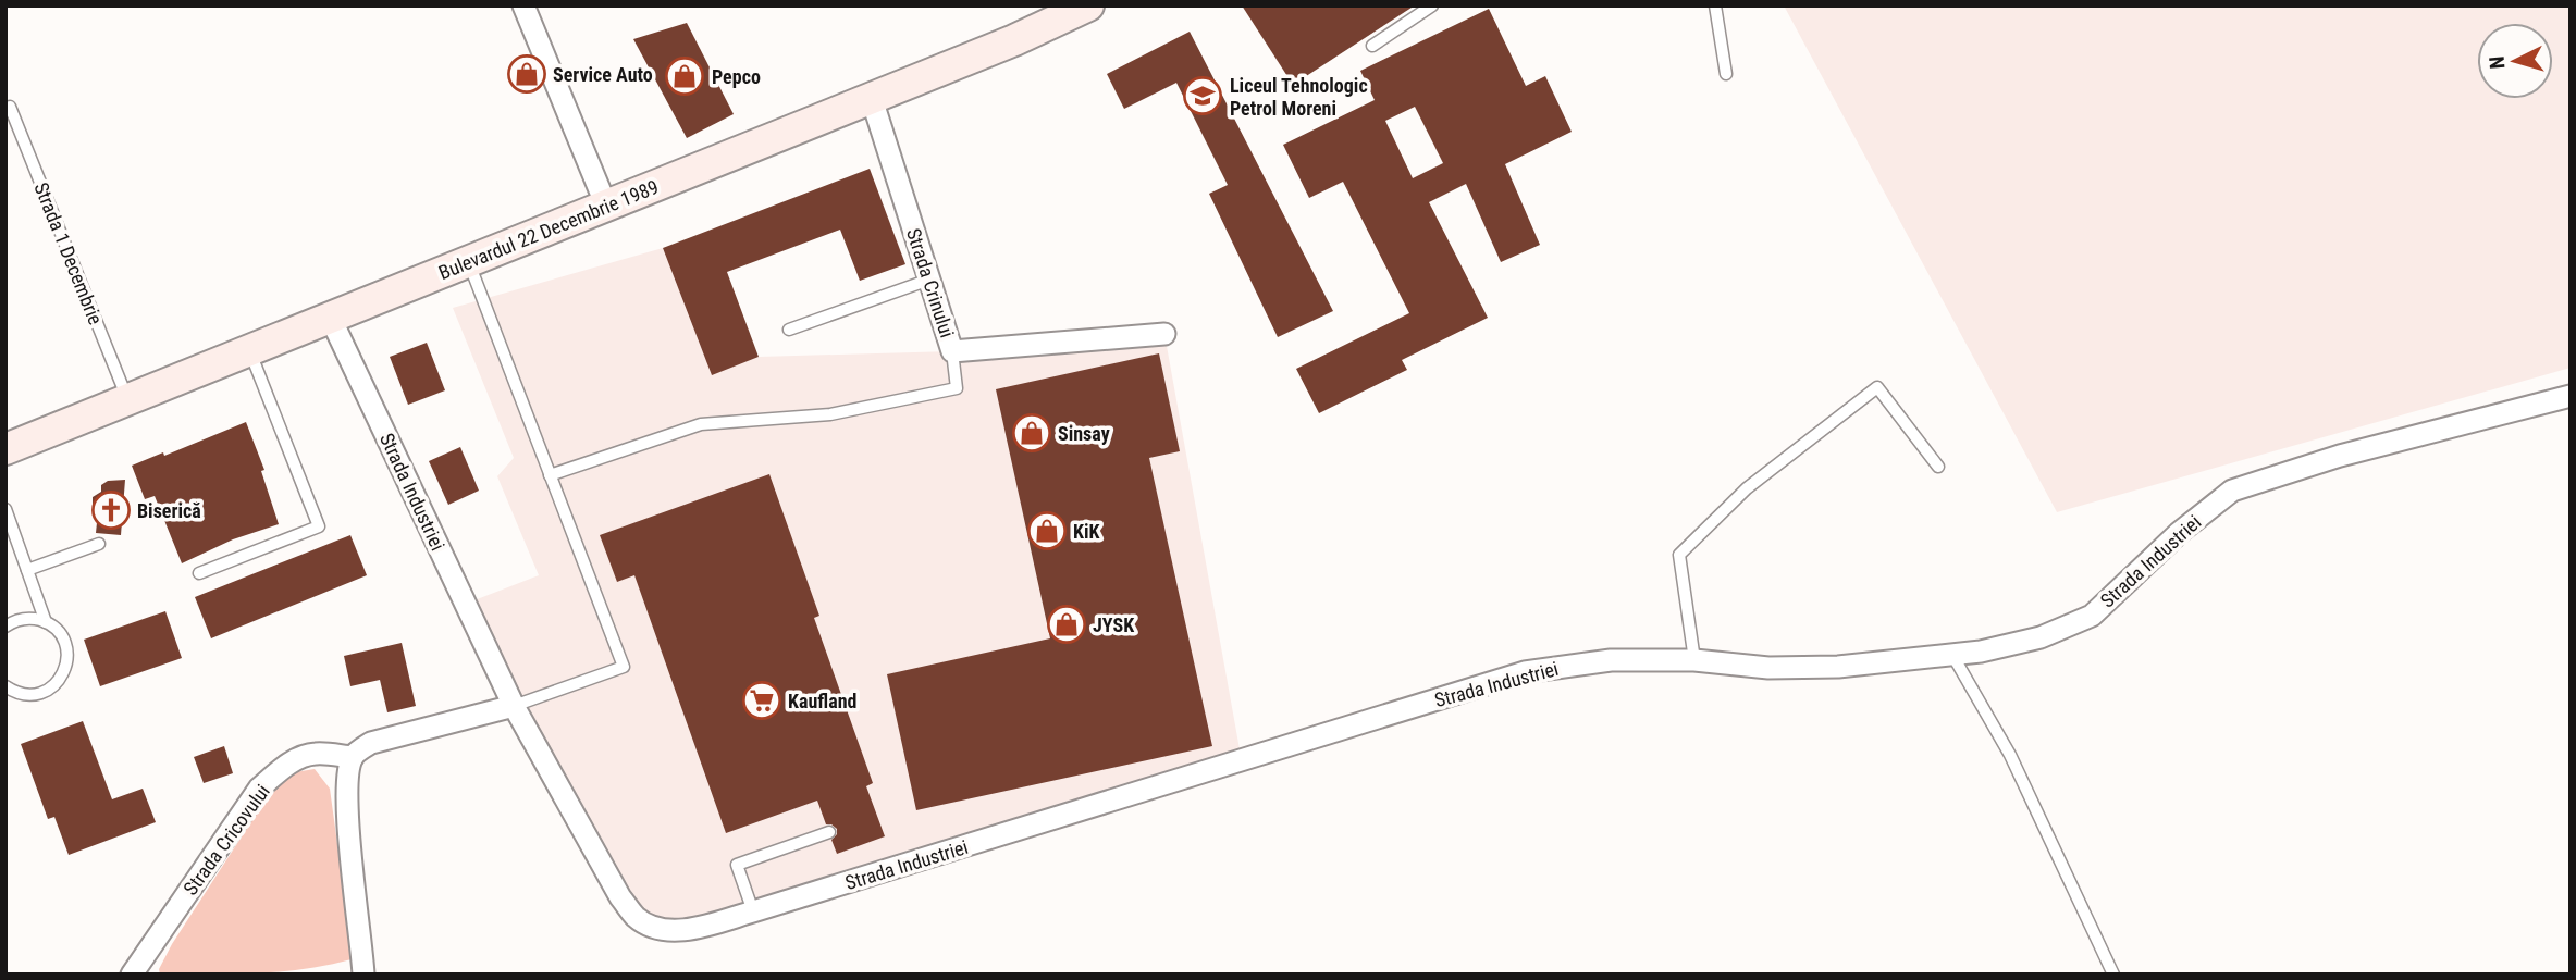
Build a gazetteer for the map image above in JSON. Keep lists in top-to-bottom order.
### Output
{
  "streets": {
    "main road": ["Bulevardul 22 Decembrie 1989"],
    "street": ["Strada Crinului", "Strada Industriei", "Strada Cricovului"],
    "lane": ["Strada 1 Decembrie"]
  },
  "crossings": [
    ["Bulevardul 22 Decembrie 1989", "Strada 1 Decembrie"],
    ["Bulevardul 22 Decembrie 1989", "Strada Crinului"],
    ["Bulevardul 22 Decembrie 1989", "Strada Industriei"]
  ],
  "places": {
    "shop": [
      "Service Auto",
      "Pepco",
      "Sinsay",
      "KiK",
      "JYSK"
    ],
    "school or university": ["Liceul Tehnologic Petrol Moreni"],
    "church": ["Biserică"],
    "supermarket": ["Kaufland"]
  },
  "north": "left"
}
